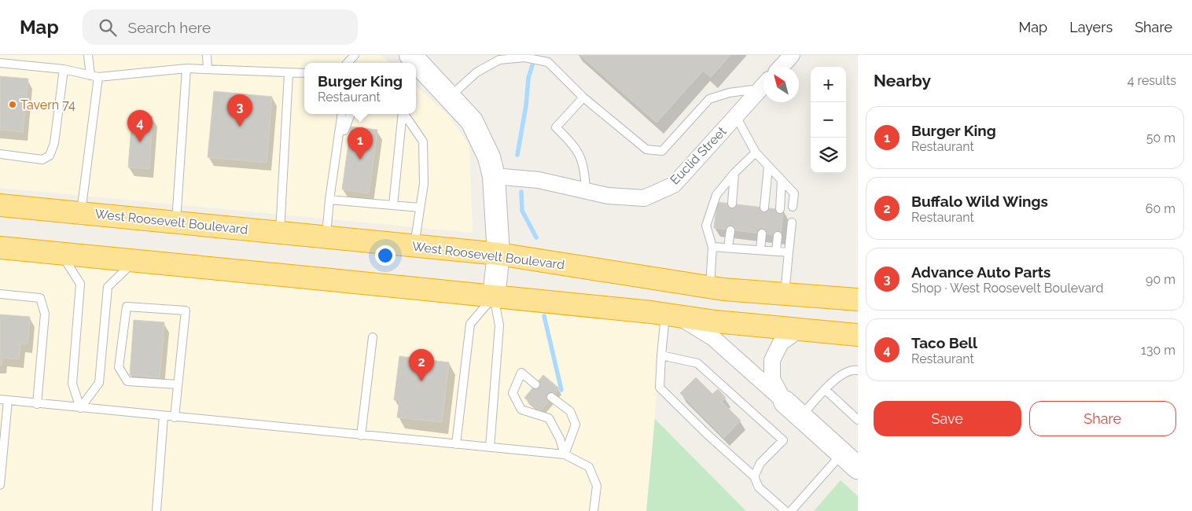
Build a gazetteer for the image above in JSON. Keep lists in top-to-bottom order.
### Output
{
  "streets": {
    "highway": ["West Roosevelt Boulevard"],
    "street": ["Euclid Street"]
  },
  "places": ["Tavern 74"],
  "north": "top left",
  "page": {
    "header": "Map",
    "search": "Search here",
    "nav": ["Map", "Layers", "Share"],
    "heading": ["Nearby", "4 results"],
    "popup": ["Burger King", "Restaurant"],
    "map_buttons": ["+", "−"],
    "pins": [
      "3",
      "4",
      "1",
      "2"
    ],
    "list": [
      {
        "mark": "1",
        "name": "Burger King",
        "note": "Restaurant",
        "value": "50 m"
      },
      {
        "mark": "2",
        "name": "Buffalo Wild Wings",
        "note": "Restaurant",
        "value": "60 m"
      },
      {
        "mark": "3",
        "name": "Advance Auto Parts",
        "note": "Shop · West Roosevelt Boulevard",
        "value": "90 m"
      },
      {
        "mark": "4",
        "name": "Taco Bell",
        "note": "Restaurant",
        "value": "130 m"
      }
    ],
    "buttons": ["Save", "Share"]
  }
}
